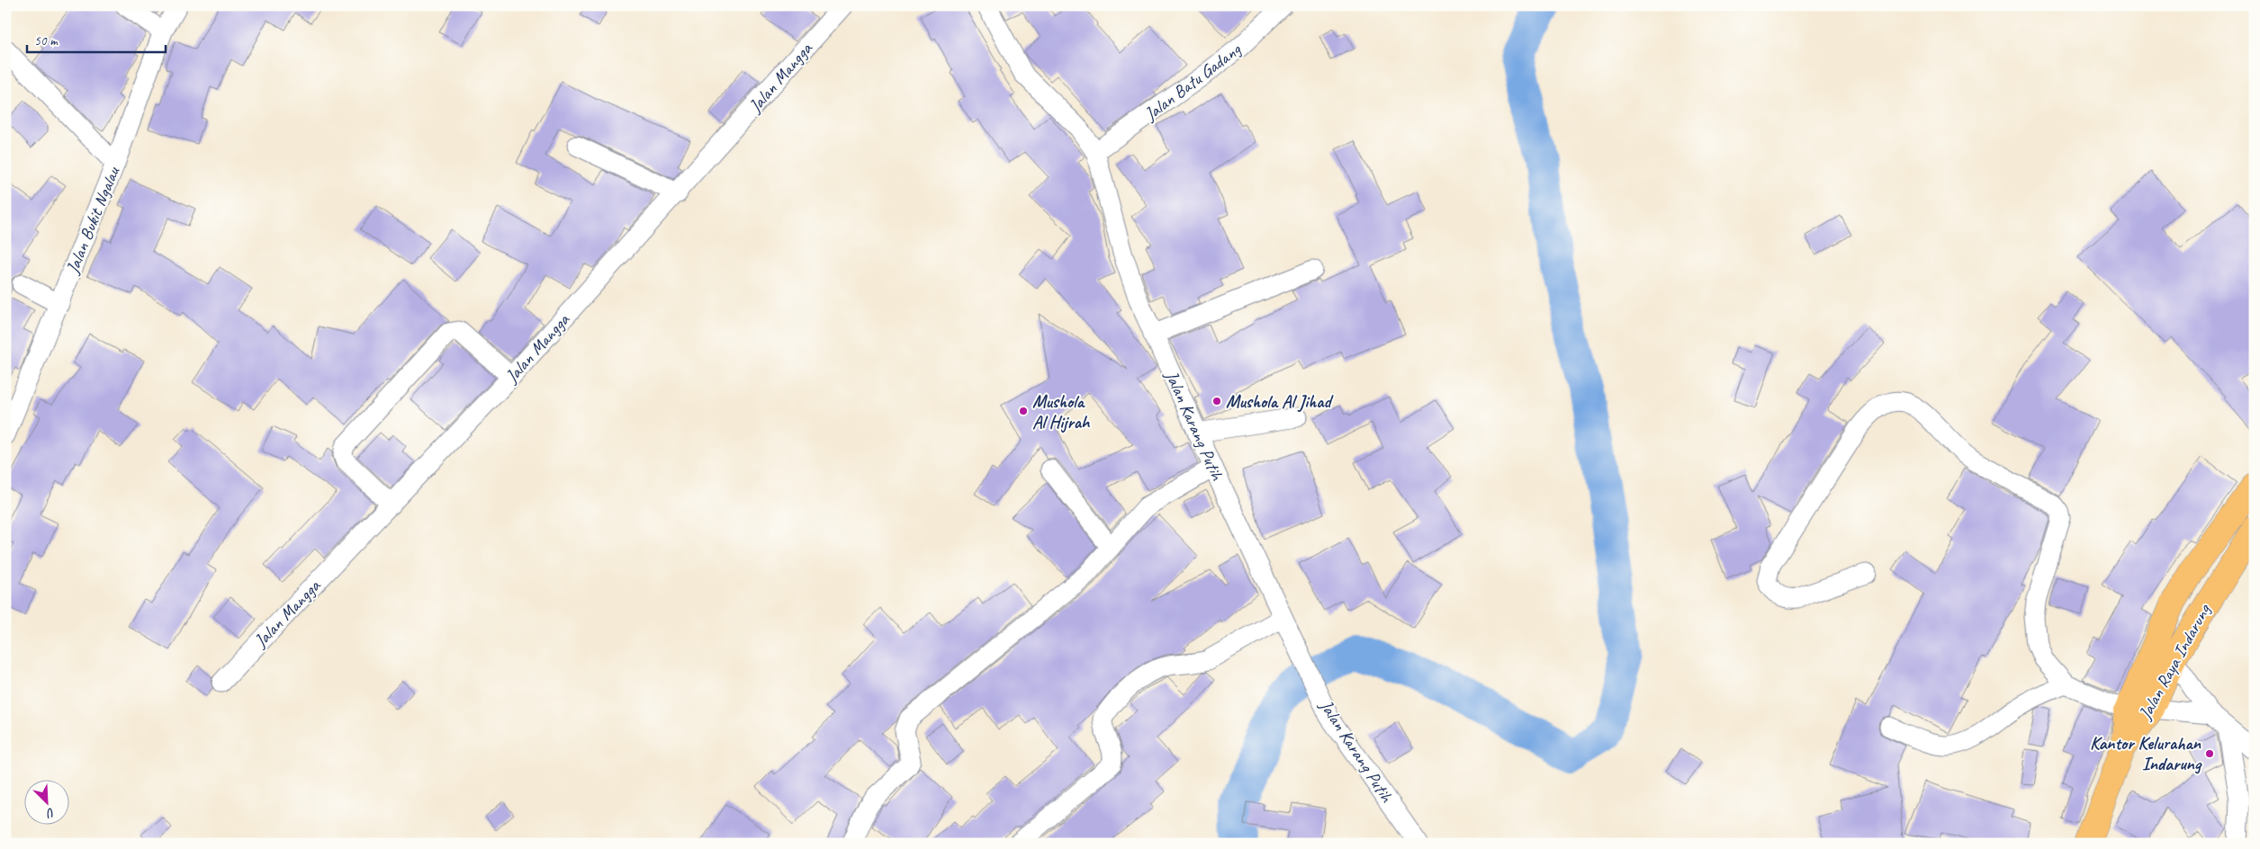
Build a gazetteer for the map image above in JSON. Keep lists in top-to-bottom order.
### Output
{
  "streets": {
    "highway": ["Jalan Raya Indarung"],
    "street": [
      "Jalan Mangga",
      "Jalan Batu Gadang",
      "Jalan Bukit Ngalau",
      "Jalan Karang Putih"
    ]
  },
  "crossings": [
    ["Jalan Batu Gadang", "Jalan Karang Putih"]
  ],
  "places": ["Mushola Al Jihad", "Mushola Al Hijrah", "Kantor Kelurahan Indarung"],
  "scale_bar": "50 m",
  "north": "bottom right"
}
